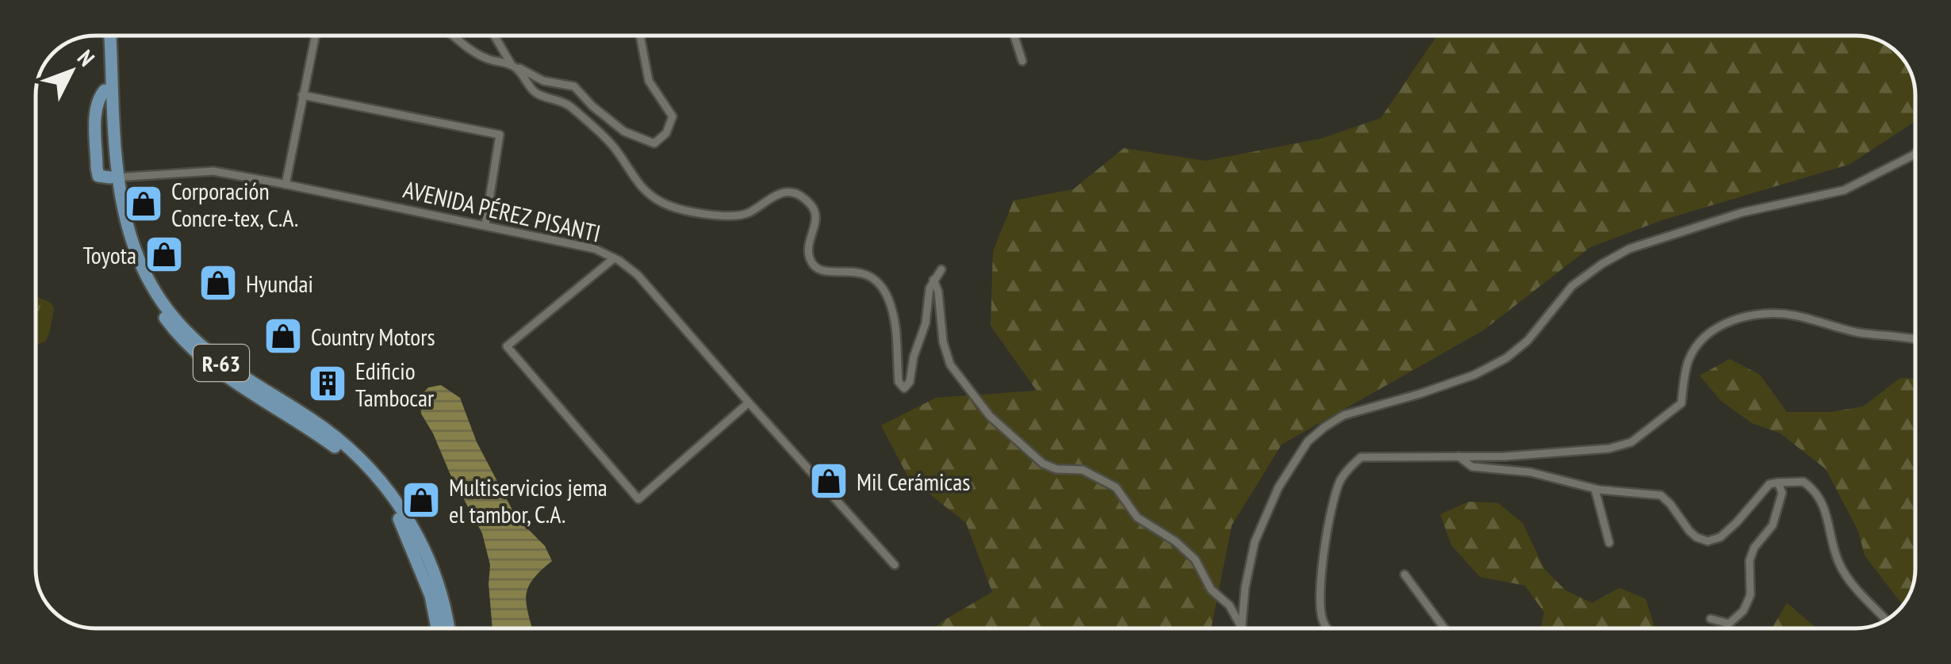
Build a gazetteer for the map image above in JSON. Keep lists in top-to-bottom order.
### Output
{
  "streets": {
    "main road": ["R-63"],
    "street": ["AVENIDA PÉREZ PISANTI"]
  },
  "crossings": [
    ["AVENIDA PÉREZ PISANTI", "R-63"]
  ],
  "places": {
    "shop": [
      "Corporación Concre-tex, C.A.",
      "Toyota",
      "Hyundai",
      "Country Motors",
      "Mil Cerámicas",
      "Multiservicios jema el tambor, C.A."
    ],
    "building": ["Edificio Tambocar"]
  },
  "north": "top right"
}
